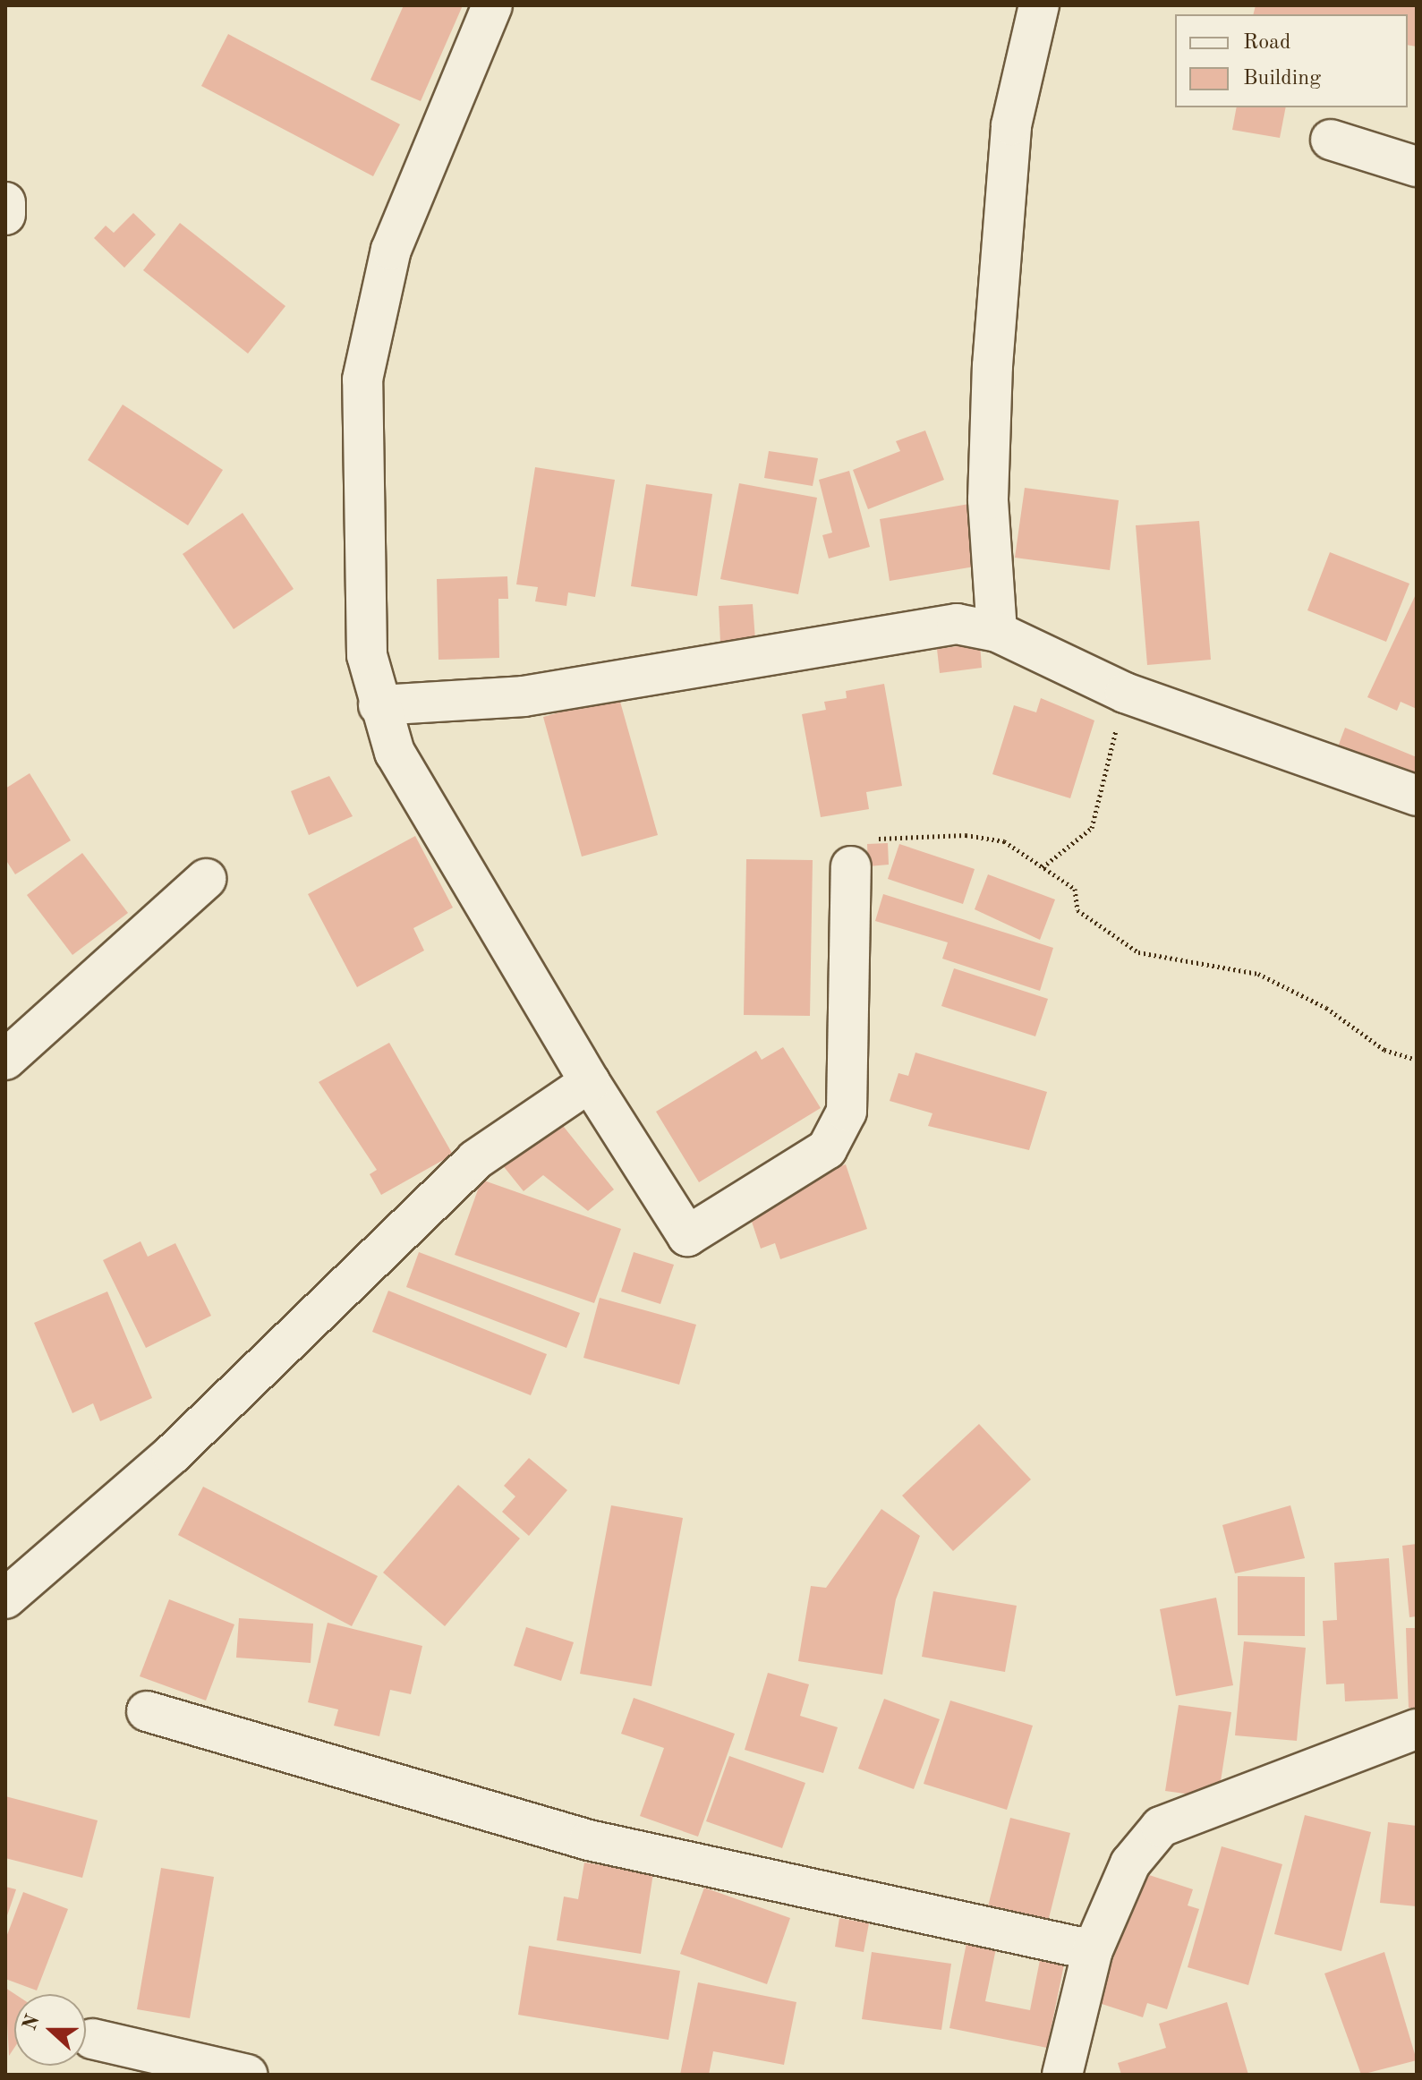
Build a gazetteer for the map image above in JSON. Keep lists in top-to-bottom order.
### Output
{
  "legend": ["Road", "Building"],
  "north": "left"
}
